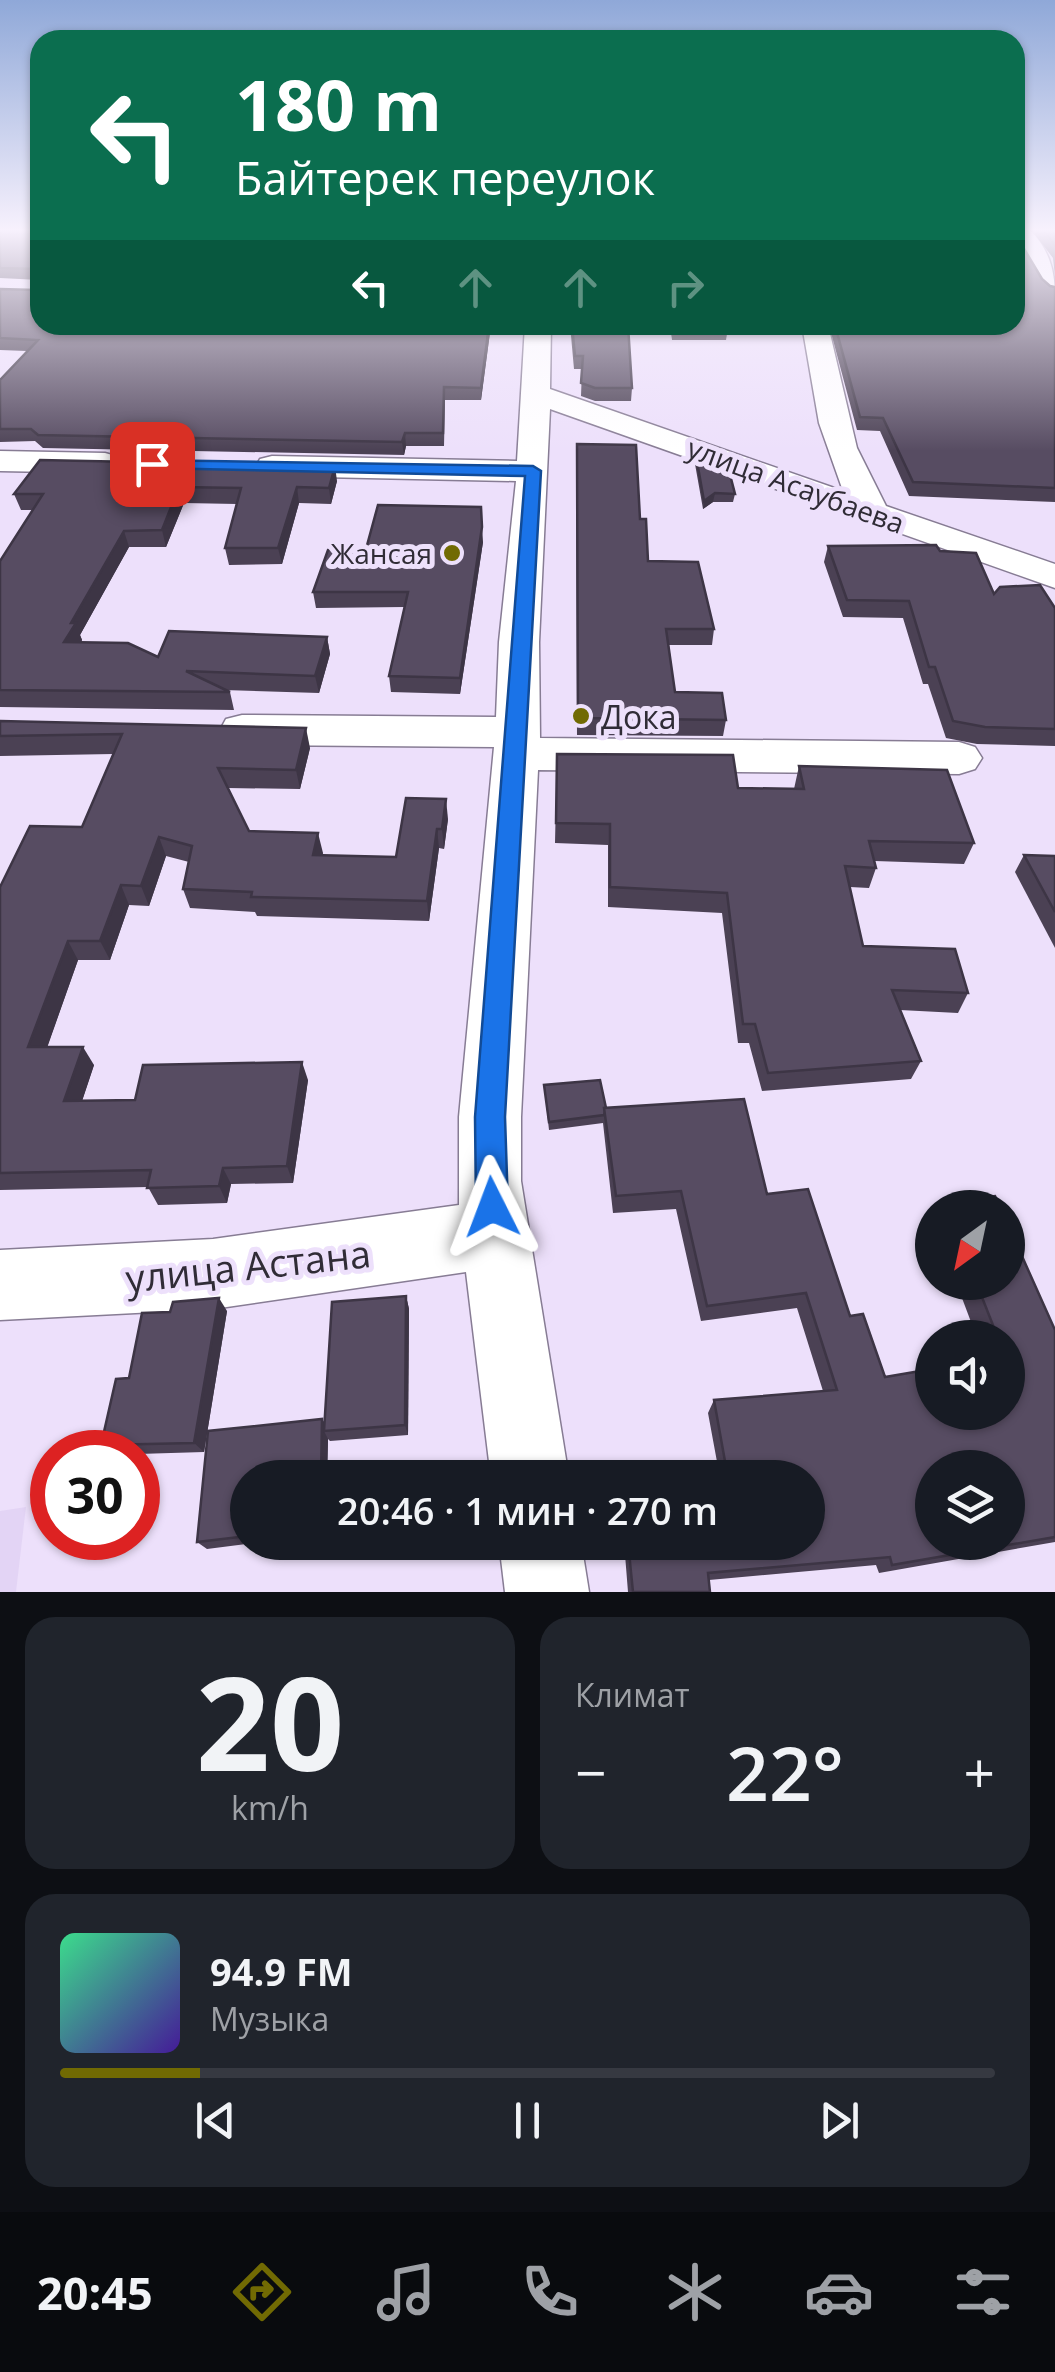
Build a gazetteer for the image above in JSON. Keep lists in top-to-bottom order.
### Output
{
  "streets": {
    "street": ["улица Асаубаева", "улица Астана"]
  },
  "places": ["Жансая", "Дока"],
  "north": "bottom left",
  "page": {
    "turn": ["180 m", "Байтерек переулок"],
    "limit": "30",
    "trip": "20:46 · 1 мин · 270 m",
    "tile": [
      ["20", "km/h"],
      "Климат"
    ],
    "heat": ["−", "22°", "+"],
    "song": ["94.9 FM", "Музыка"],
    "tabs": "20:45"
  }
}
